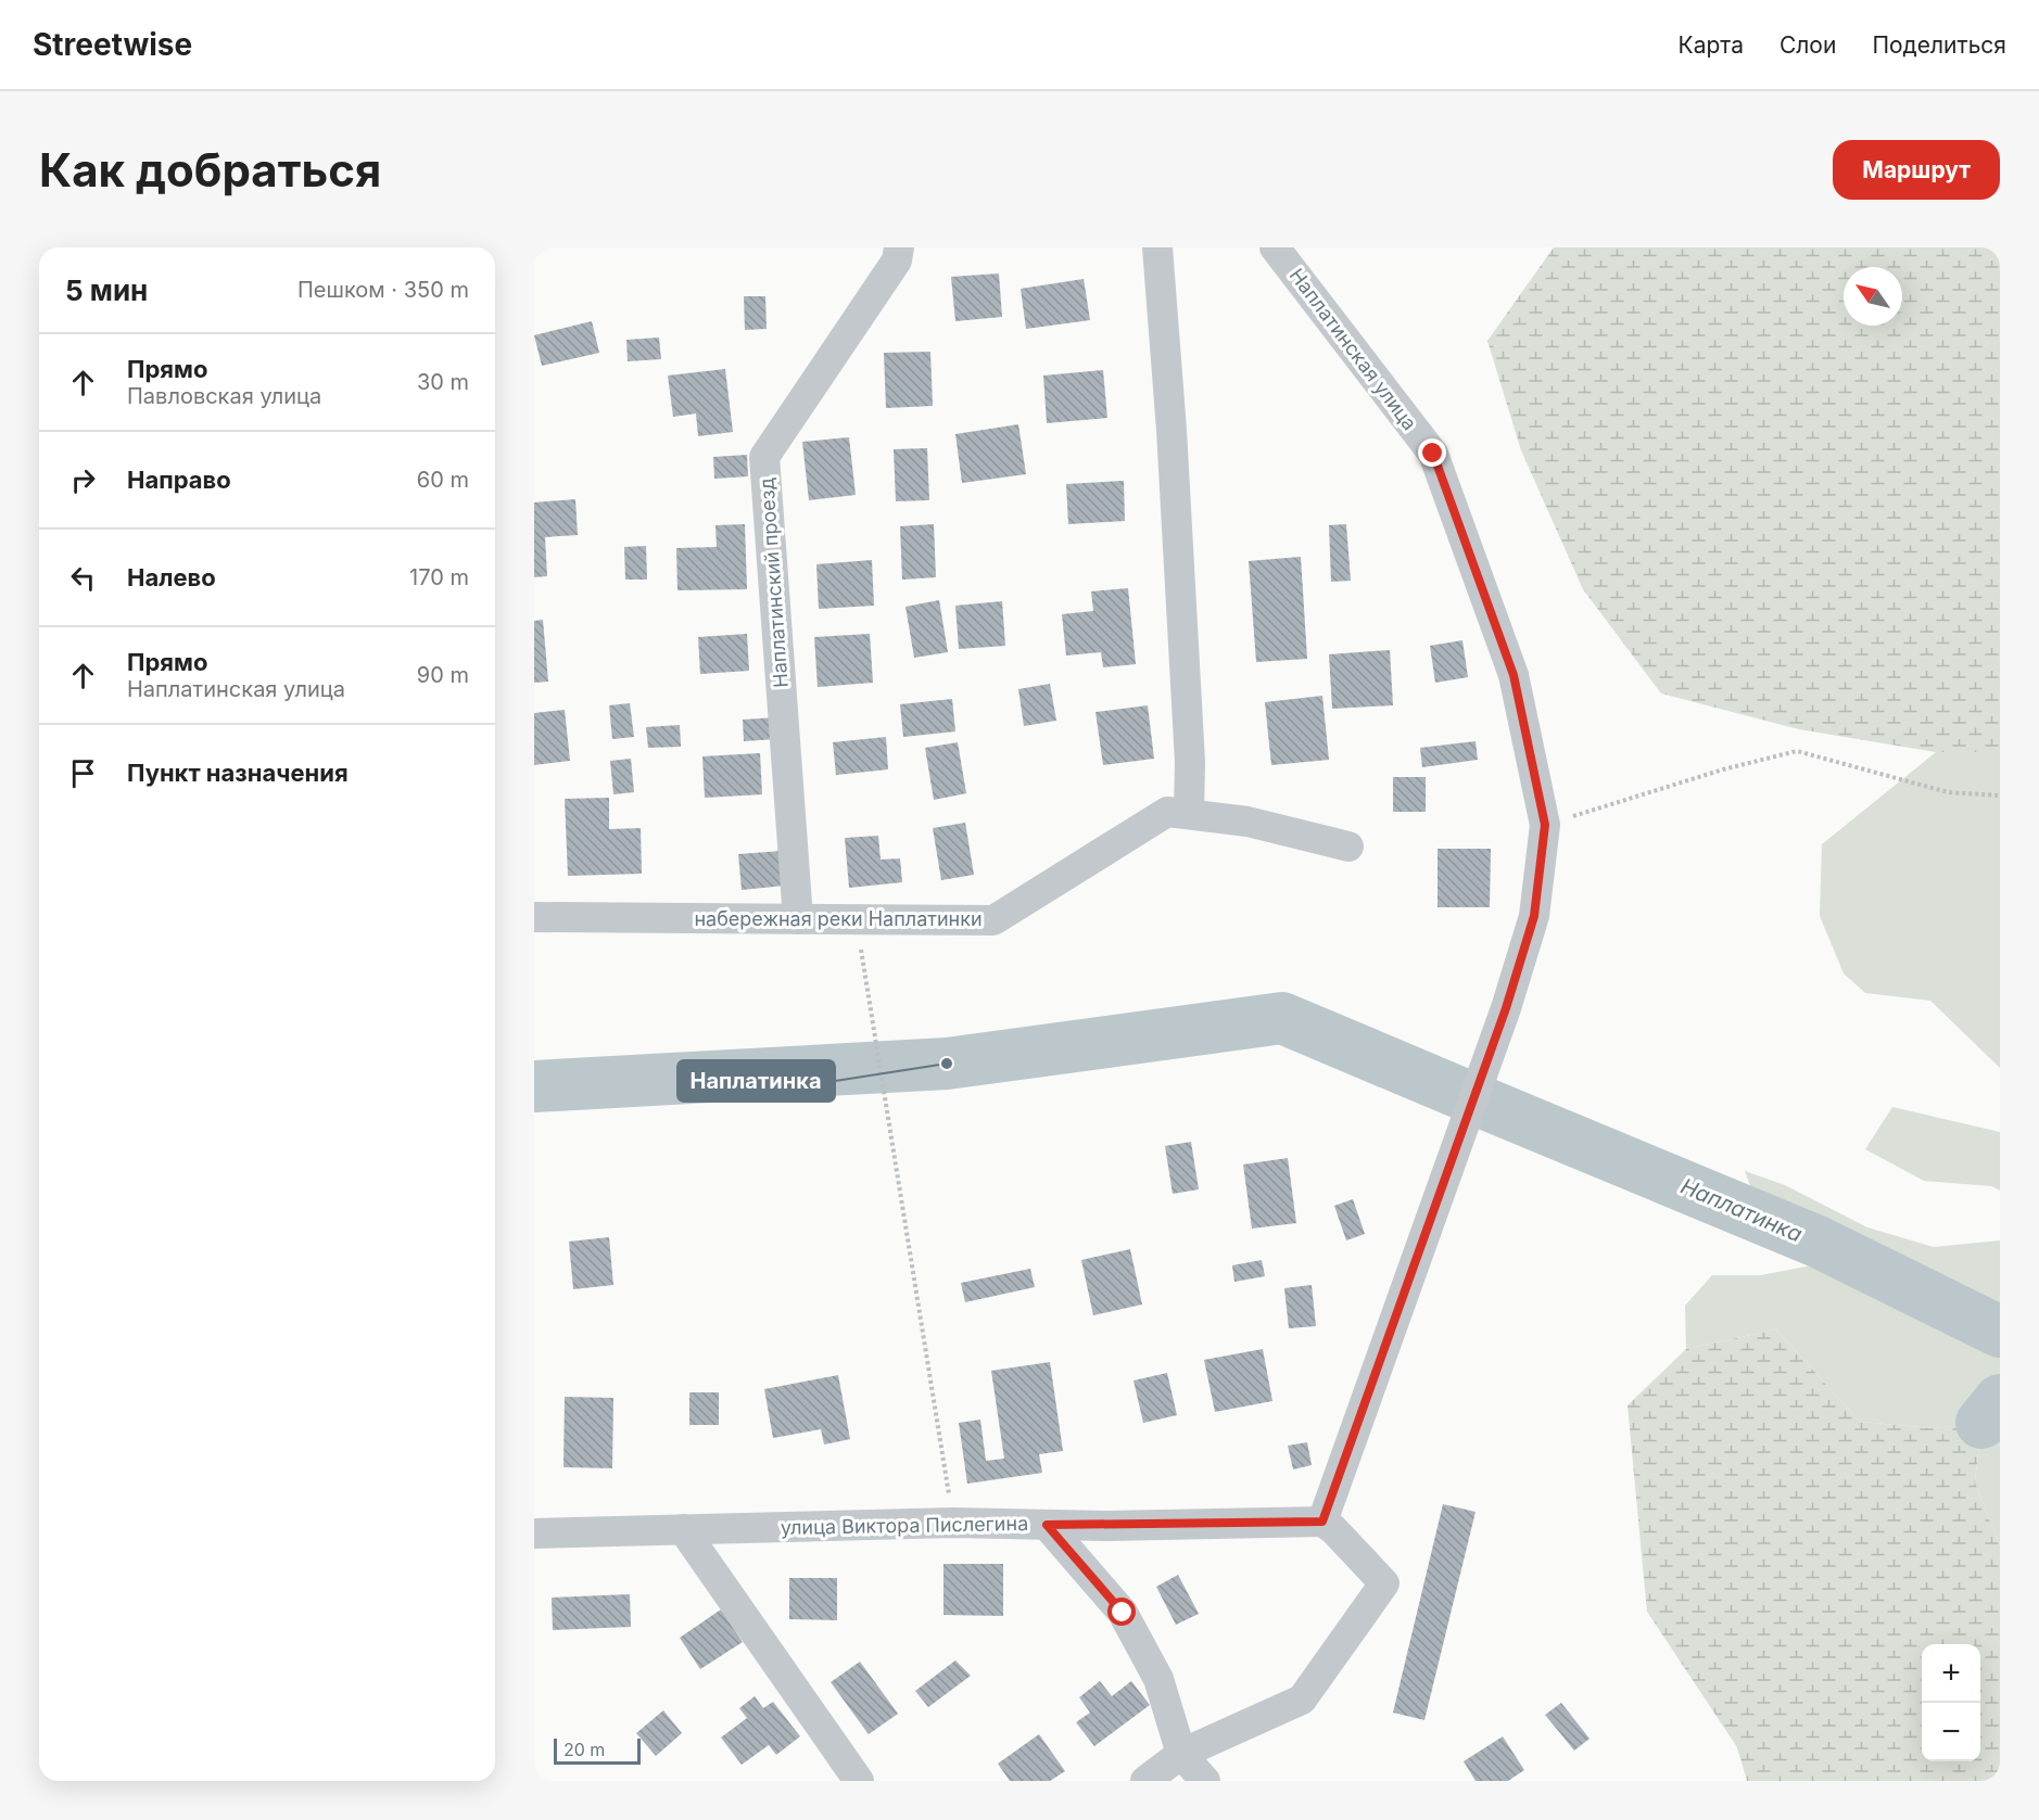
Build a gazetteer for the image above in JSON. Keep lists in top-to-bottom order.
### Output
{
  "streets": {
    "street": [
      "Наплатинская улица",
      "Наплатинский проезд",
      "набережная реки Наплатинки",
      "улица Виктора Пислегина"
    ]
  },
  "crossings": [
    ["Наплатинский проезд", "набережная реки Наплатинки"]
  ],
  "water": ["Наплатинка"],
  "places": ["Наплатинка"],
  "scale_bar": "20 m",
  "north": "top left",
  "page": {
    "header": "Streetwise",
    "nav": ["Карта", "Слои", "Поделиться"],
    "buttons": "Маршрут",
    "title": "Как добраться",
    "heading": ["5 мин", "Пешком · 350 m"],
    "list": [
      ["Прямо", "Павловская улица", "30 m"],
      ["Направо", "60 m"],
      ["Налево", "170 m"],
      ["Прямо", "Наплатинская улица", "90 m"],
      "Пункт назначения"
    ],
    "map_buttons": ["+", "−"],
    "scale": "20 m"
  }
}
